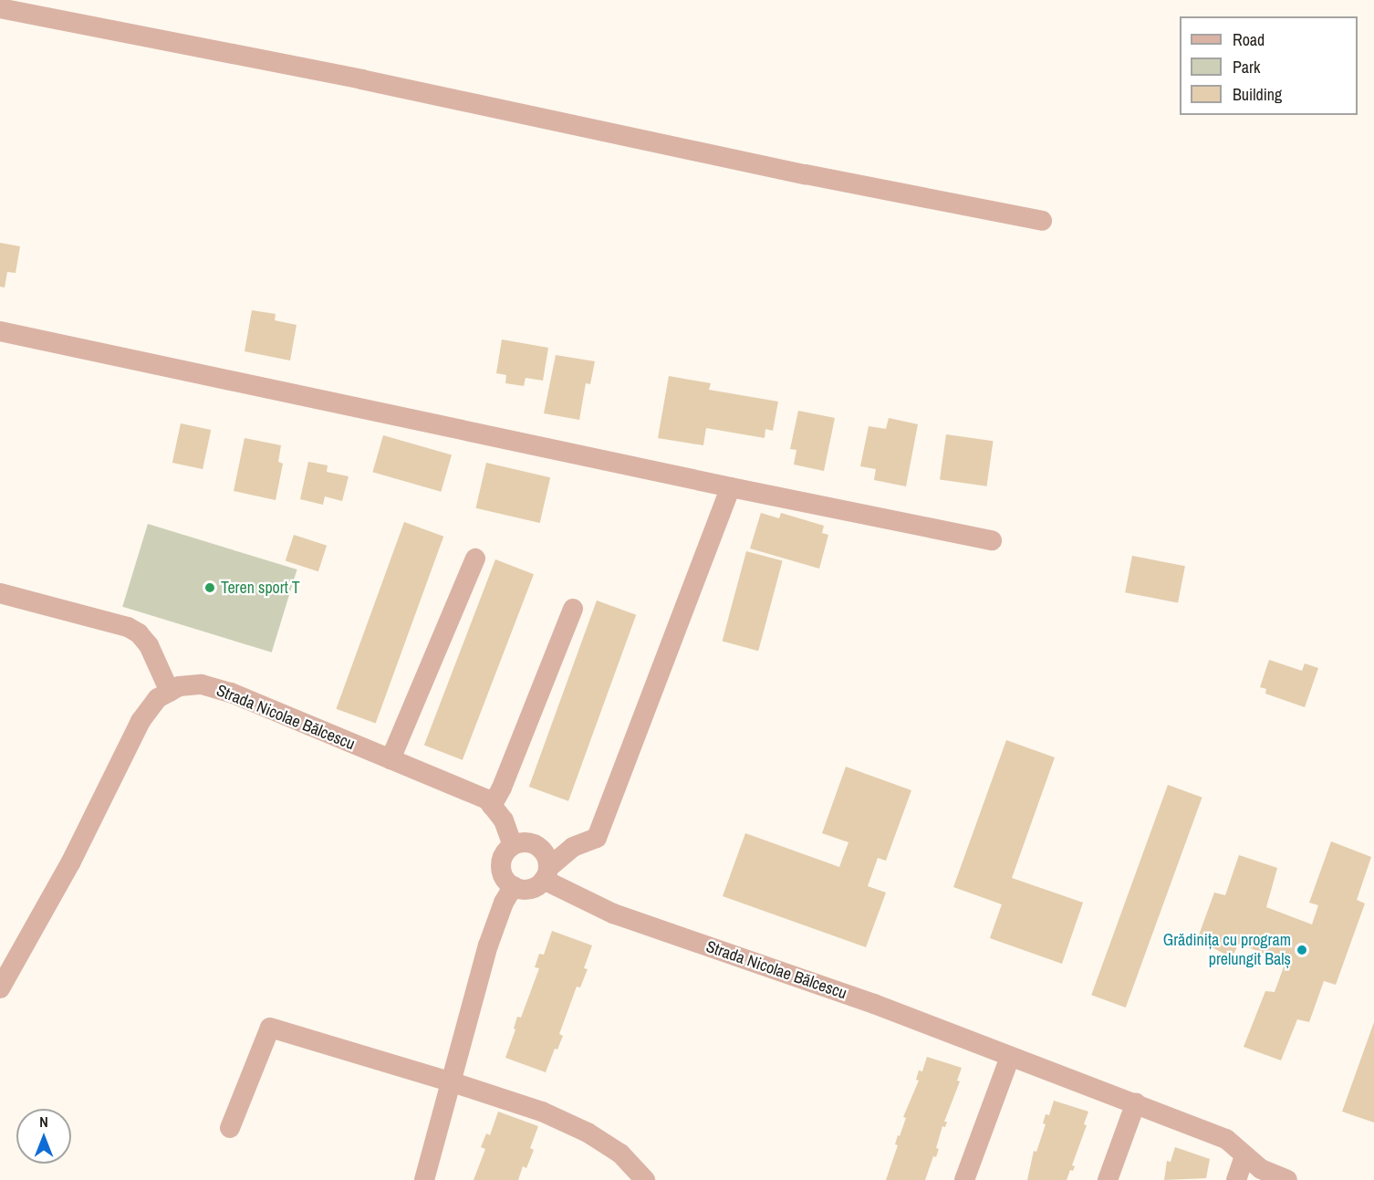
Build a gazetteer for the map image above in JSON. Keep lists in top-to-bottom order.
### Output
{
  "streets": {
    "street": ["Strada Nicolae Bălcescu"]
  },
  "places": ["Teren sport T", "Grădinița cu program prelungit Balș"],
  "legend": ["Road", "Park", "Building"],
  "north": "top"
}
